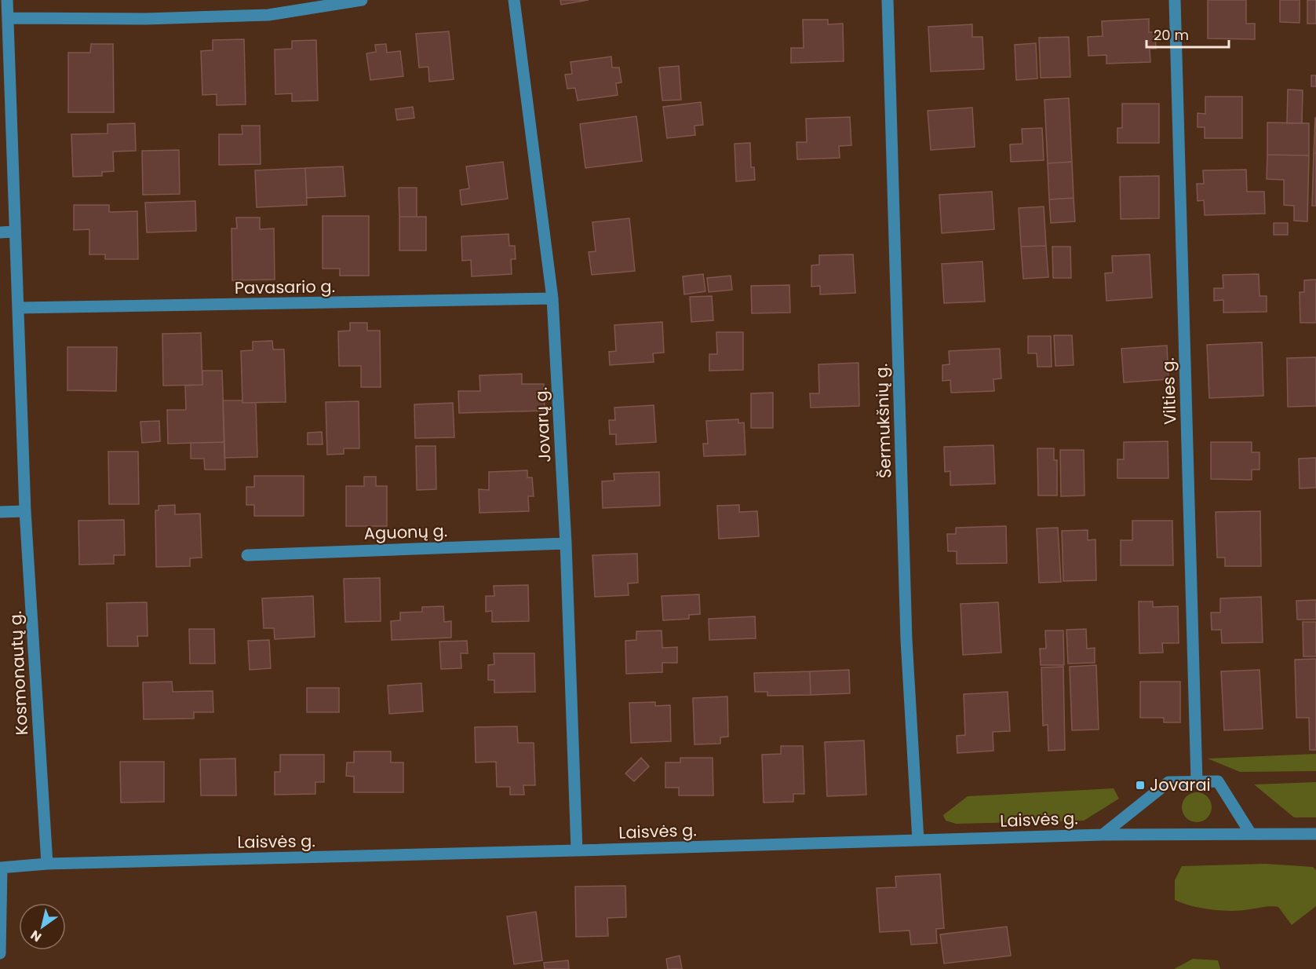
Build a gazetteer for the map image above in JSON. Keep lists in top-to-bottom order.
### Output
{
  "streets": {
    "street": [
      "Pavasario g.",
      "Vilties g.",
      "Šermukšnių g.",
      "Jovarų g.",
      "Aguonų g.",
      "Kosmonautų g.",
      "Laisvės g."
    ]
  },
  "crossings": [
    ["Pavasario g.", "Jovarų g."],
    ["Pavasario g.", "Kosmonautų g."],
    ["Šermukšnių g.", "Laisvės g."],
    ["Jovarų g.", "Aguonų g."],
    ["Jovarų g.", "Laisvės g."],
    ["Kosmonautų g.", "Laisvės g."]
  ],
  "places": {
    "transit": ["Jovarai"]
  },
  "scale_bar": "20 m",
  "north": "bottom left"
}
